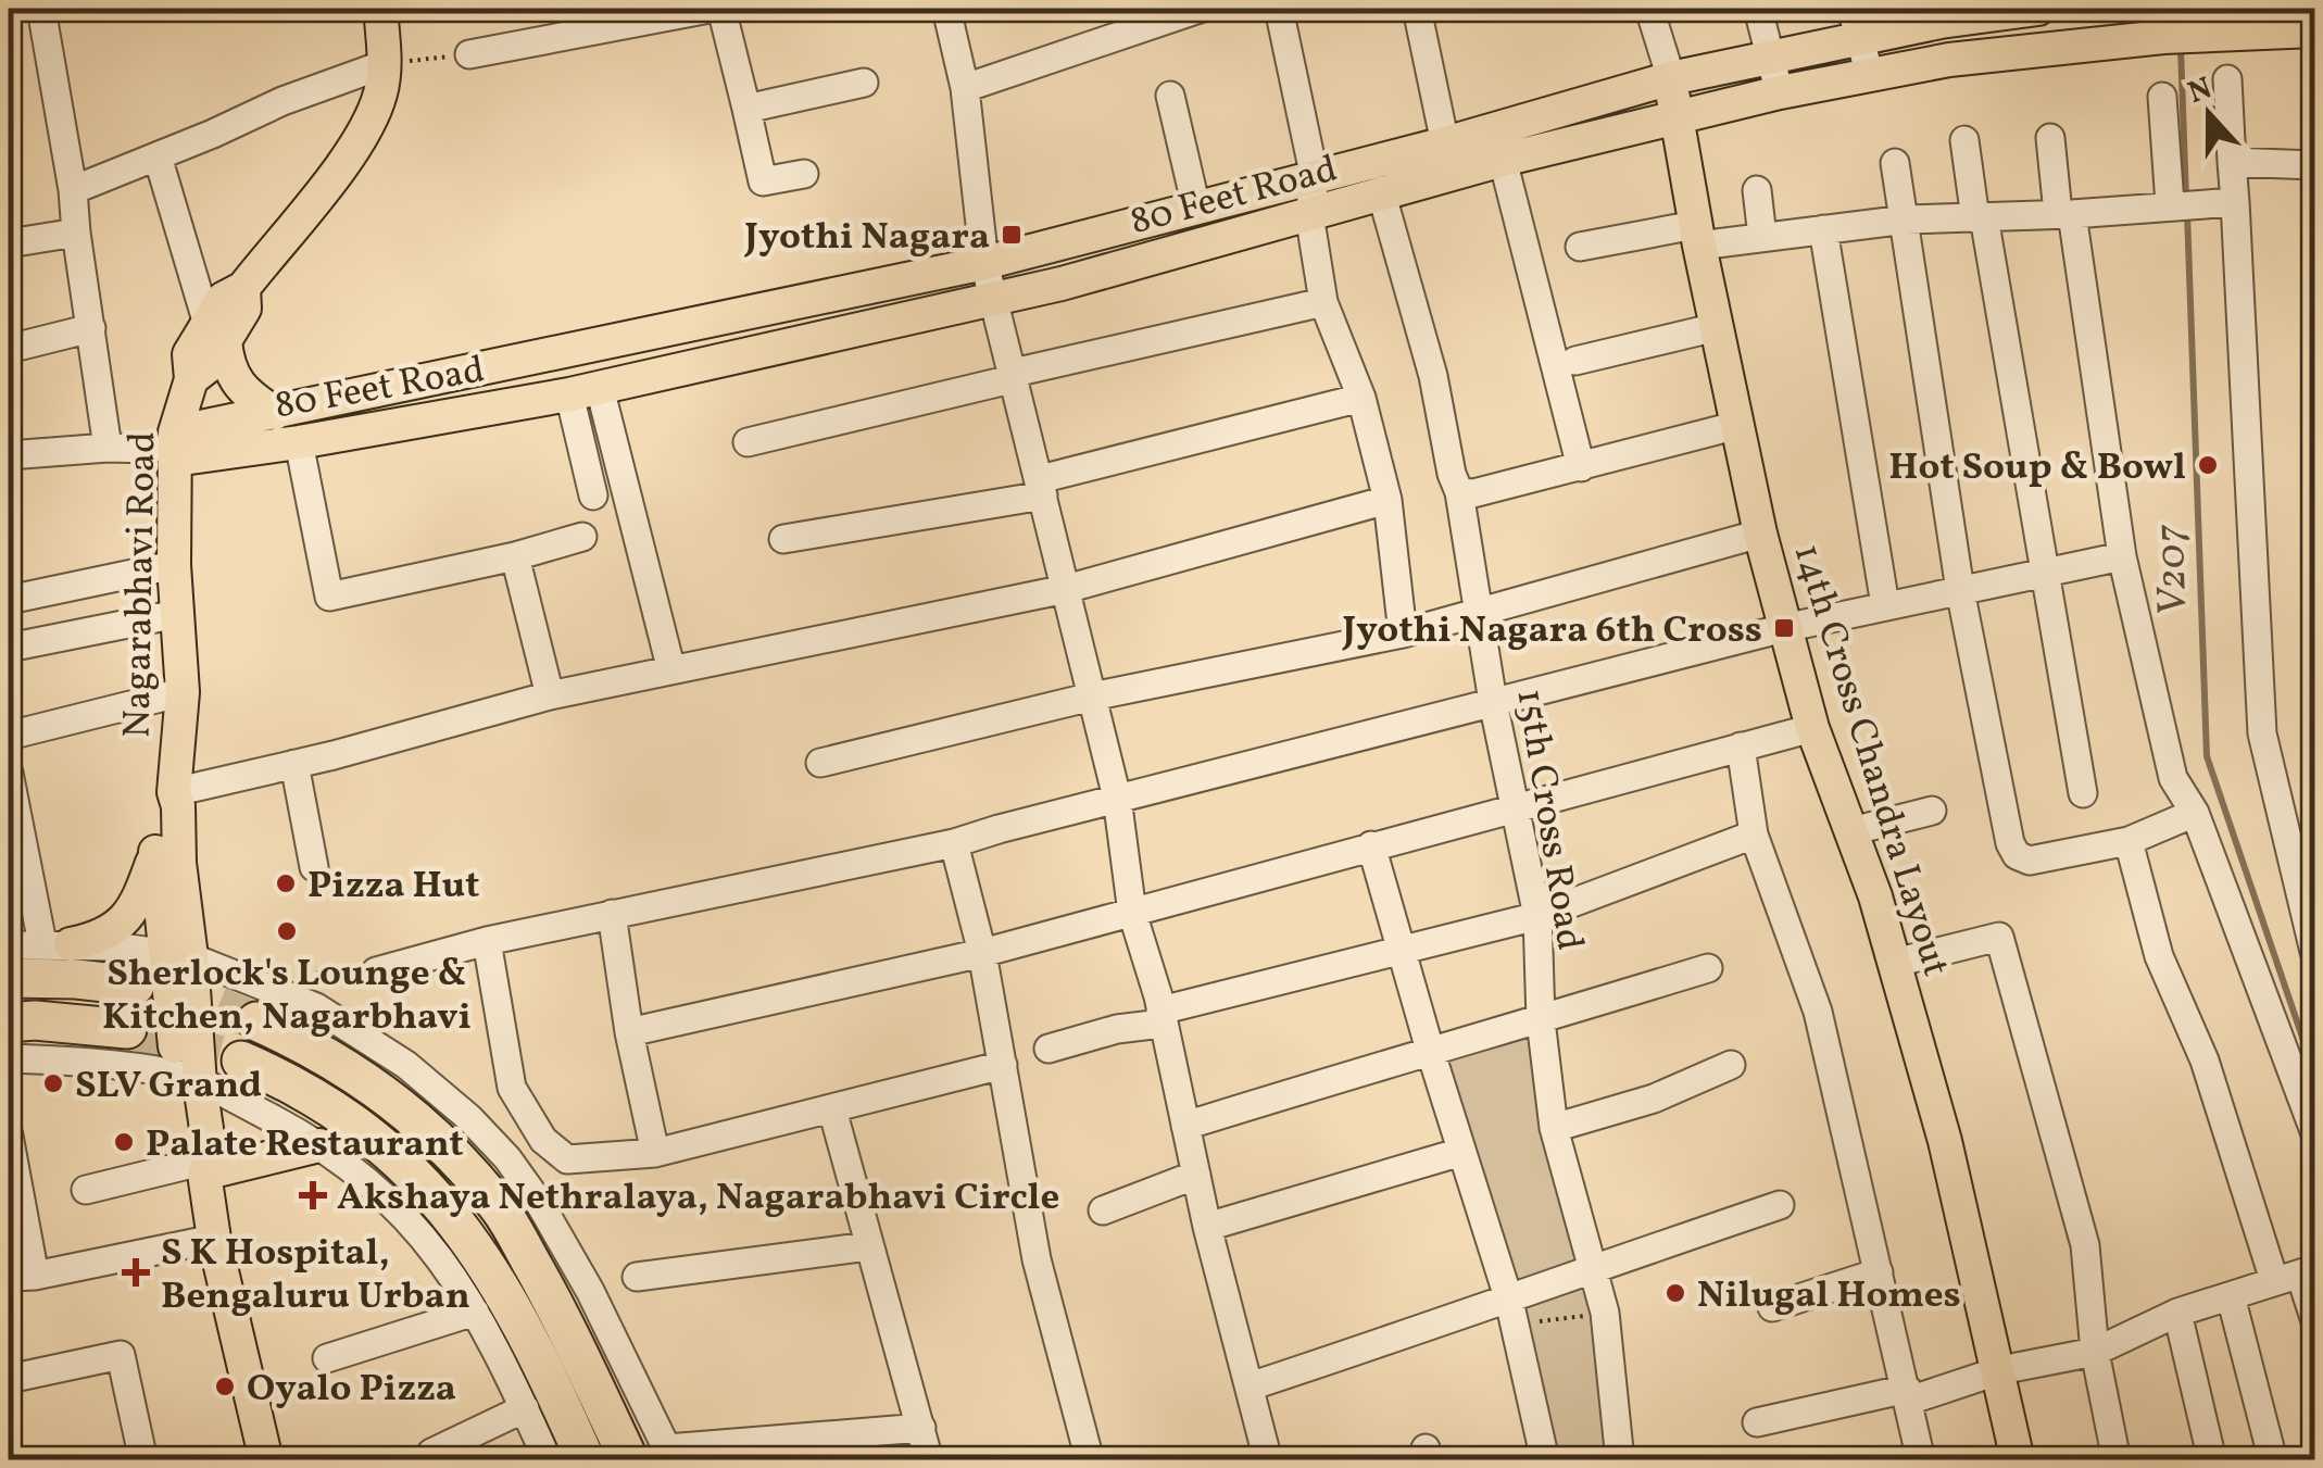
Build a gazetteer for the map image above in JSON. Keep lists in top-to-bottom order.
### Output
{
  "streets": {
    "main road": ["80 Feet Road", "Nagarabhavi Road", "14th Cross Chandra Layout"],
    "street": ["15th Cross Road"]
  },
  "crossings": [
    ["80 Feet Road", "Nagarabhavi Road"],
    ["80 Feet Road", "14th Cross Chandra Layout"],
    ["80 Feet Road", "15th Cross Road"]
  ],
  "water": ["V207"],
  "places": {
    "transit": ["Jyothi Nagara", "Jyothi Nagara 6th Cross"],
    "other": [
      "Hot Soup & Bowl",
      "Pizza Hut",
      "Sherlock's Lounge & Kitchen, Nagarbhavi",
      "SLV Grand",
      "Palate Restaurant",
      "Nilugal Homes",
      "Oyalo Pizza"
    ],
    "health": ["Akshaya Nethralaya, Nagarabhavi Circle", "S K Hospital, Bengaluru Urban"]
  },
  "north": "top"
}
